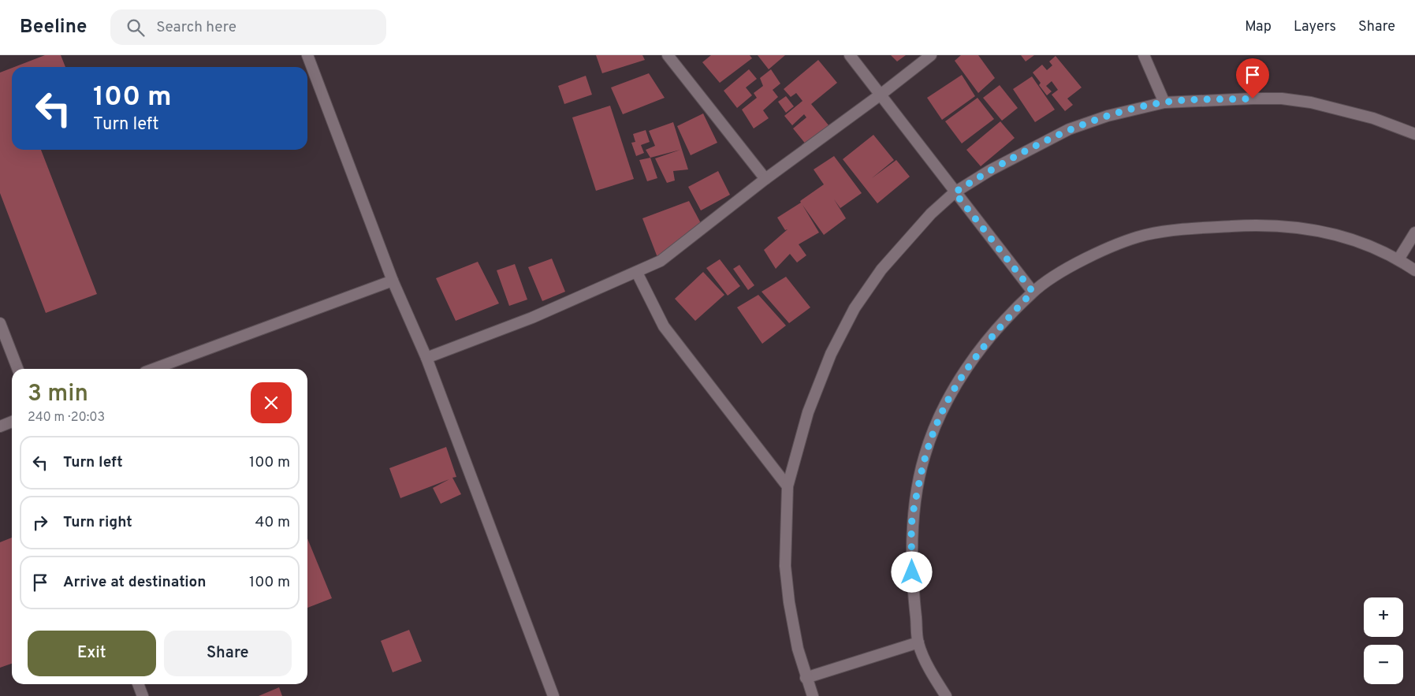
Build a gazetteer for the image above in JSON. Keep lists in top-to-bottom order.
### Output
{
  "page": {
    "header": "Beeline",
    "search": "Search here",
    "nav": ["Map", "Layers", "Share"],
    "turn": ["100 m", "Turn left"],
    "heading": ["3 min", "240 m · 20:03"],
    "list": [
      {
        "name": "Turn left",
        "value": "100 m"
      },
      {
        "name": "Turn right",
        "value": "40 m"
      },
      {
        "name": "Arrive at destination",
        "value": "100 m"
      }
    ],
    "map_buttons": ["+", "−"],
    "buttons": ["Exit", "Share"]
  }
}
